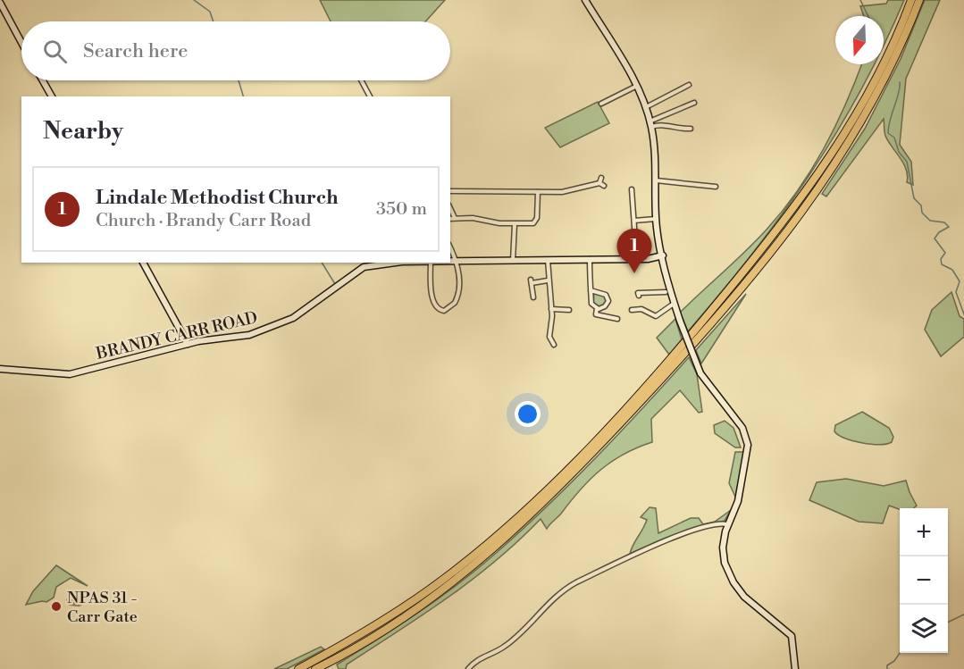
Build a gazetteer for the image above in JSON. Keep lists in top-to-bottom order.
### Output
{
  "streets": {
    "street": ["BRANDY CARR ROAD"]
  },
  "places": ["NPAS 31 - Carr Gate"],
  "north": "bottom",
  "page": {
    "search": "Search here",
    "heading": "Nearby",
    "list": [
      {
        "mark": "1",
        "name": "Lindale Methodist Church",
        "note": "Church · Brandy Carr Road",
        "value": "350 m"
      }
    ],
    "pins": "1",
    "map_buttons": ["+", "−"]
  }
}
